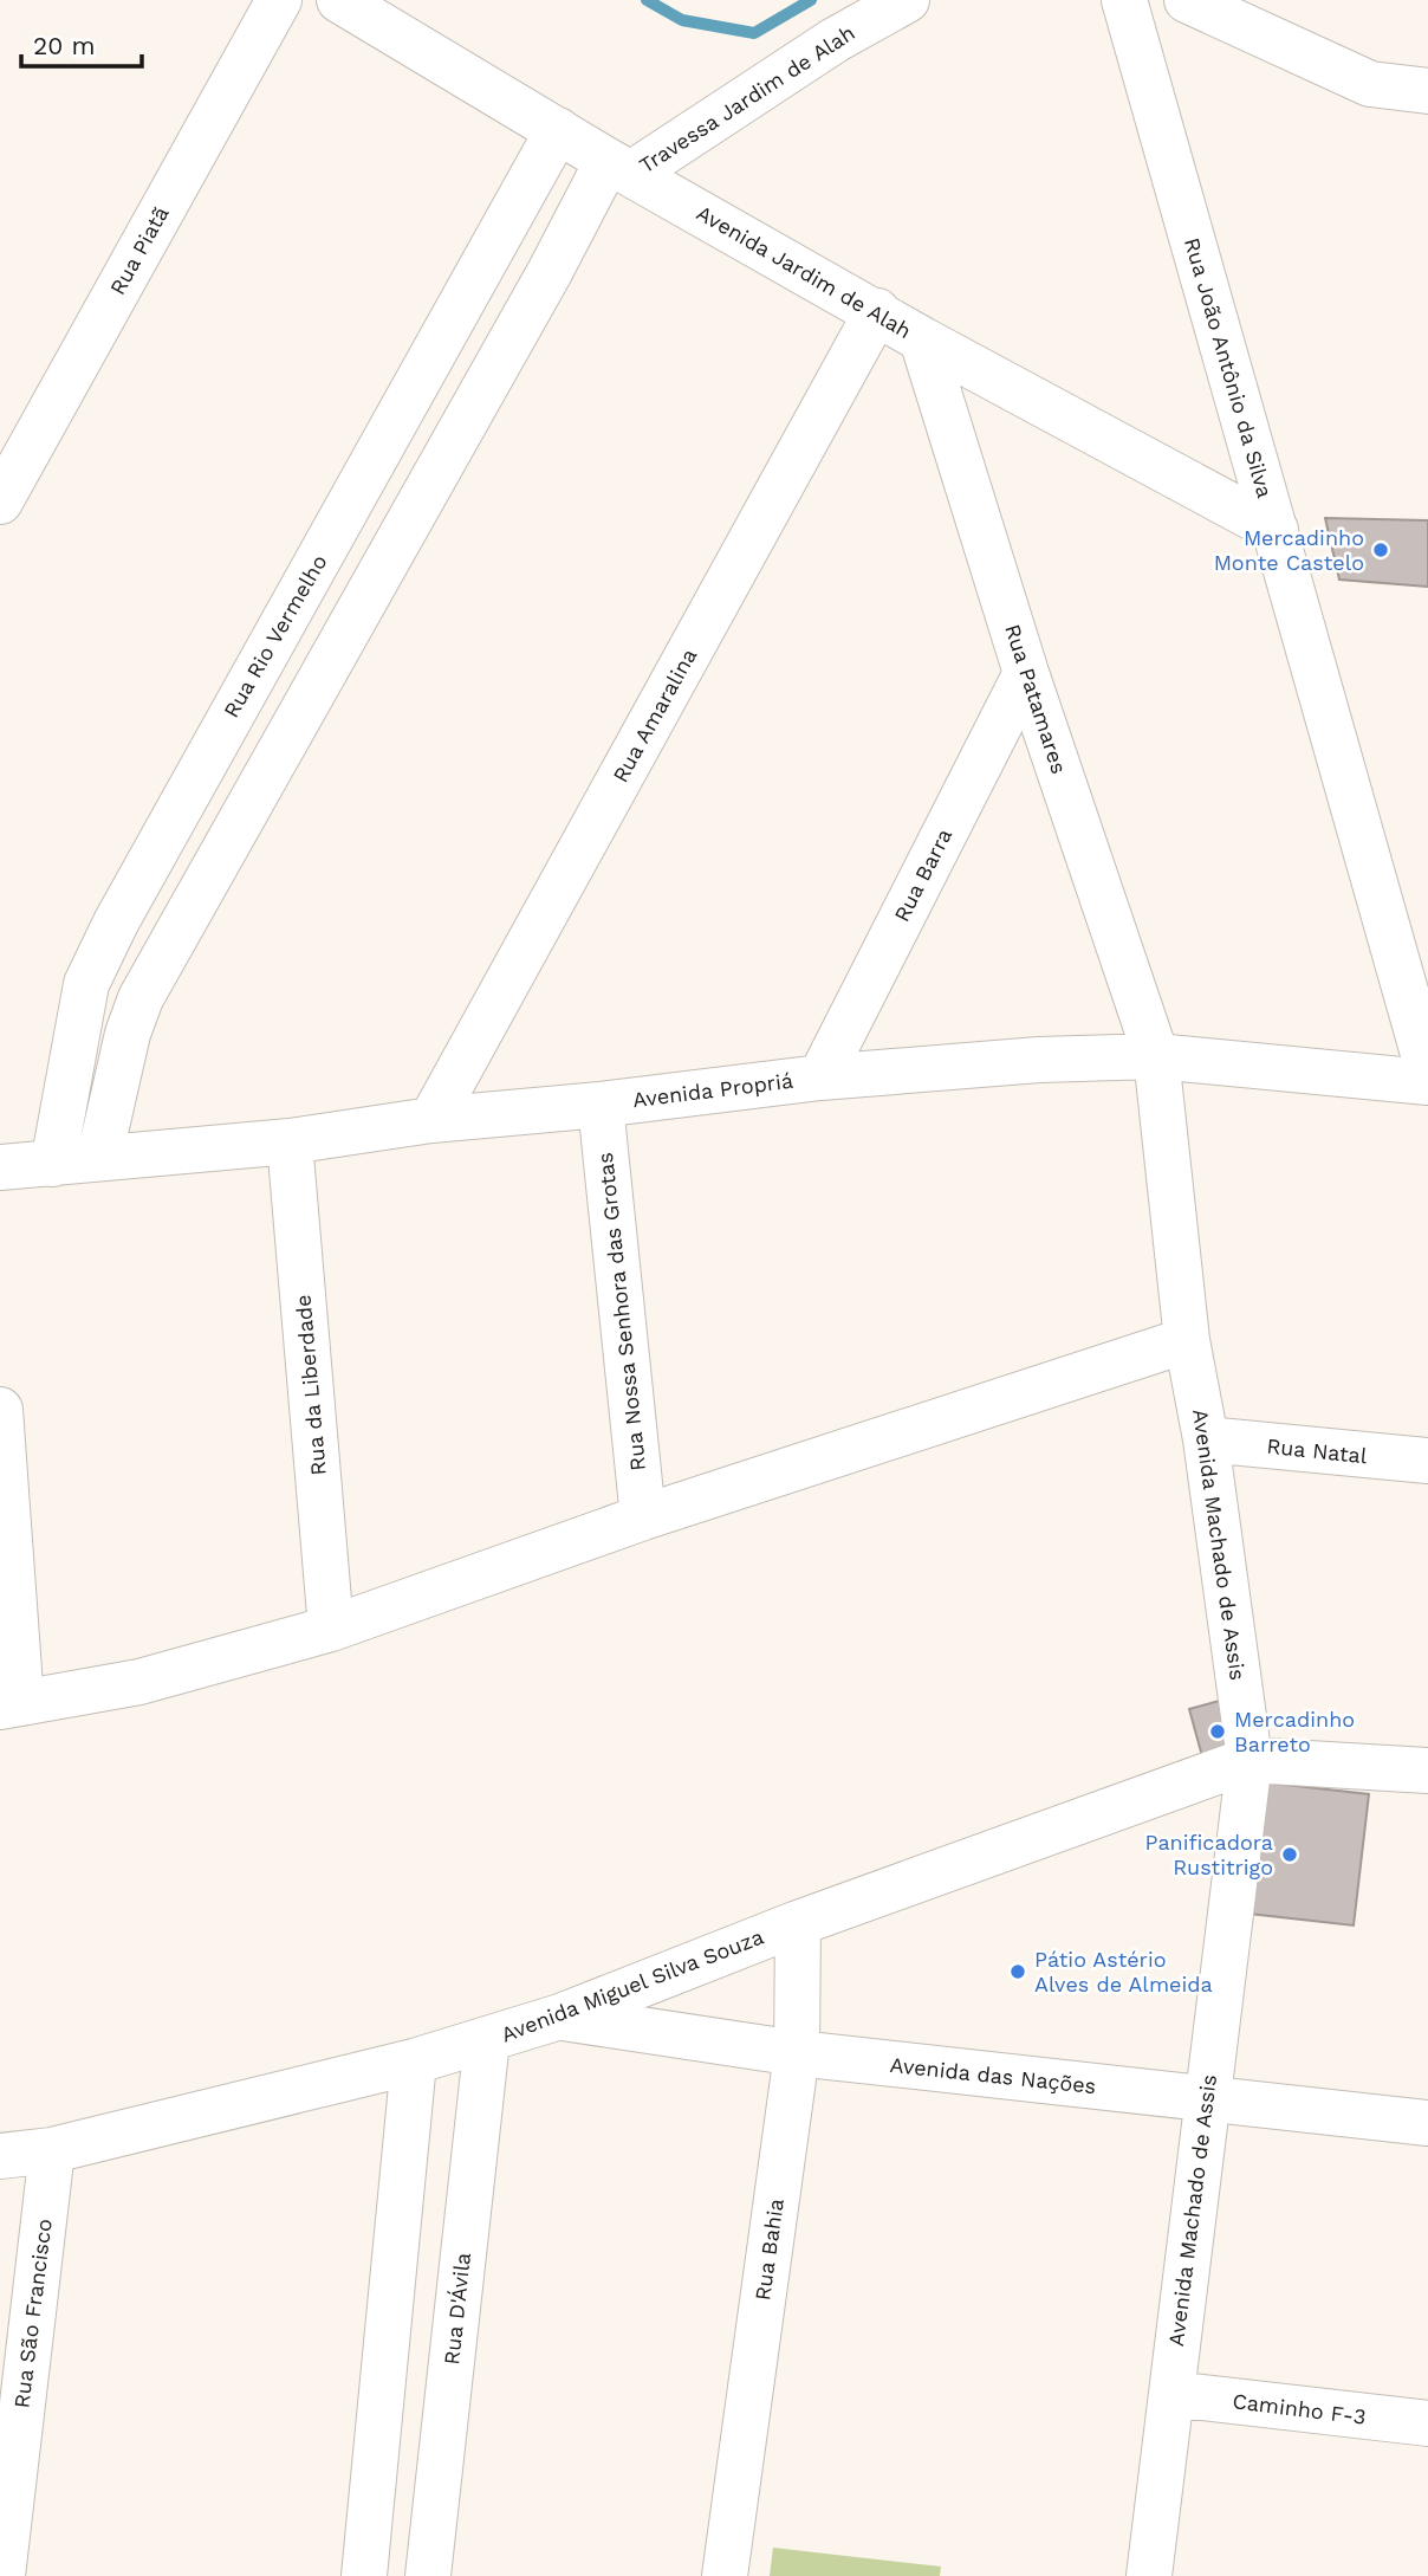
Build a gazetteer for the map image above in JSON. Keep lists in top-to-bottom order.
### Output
{
  "streets": {
    "street": [
      "Travessa Jardim de Alah",
      "Rua Piatã",
      "Avenida Jardim de Alah",
      "Rua João Antônio da Silva",
      "Rua Rio Vermelho",
      "Rua Patamares",
      "Rua Amaralina",
      "Rua Barra",
      "Avenida Propriá",
      "Rua Nossa Senhora das Grotas",
      "Rua da Liberdade",
      "Rua Natal",
      "Avenida Machado de Assis",
      "Avenida Miguel Silva Souza",
      "Avenida das Nações",
      "Rua Bahia",
      "Rua D'Ávila",
      "Rua São Francisco",
      "Caminho F-3"
    ]
  },
  "crossings": [
    ["Travessa Jardim de Alah", "Avenida Jardim de Alah"],
    ["Avenida Jardim de Alah", "Rua João Antônio da Silva"],
    ["Avenida Jardim de Alah", "Rua Rio Vermelho"],
    ["Avenida Jardim de Alah", "Rua Patamares"],
    ["Avenida Jardim de Alah", "Rua Amaralina"],
    ["Rua Rio Vermelho", "Avenida Propriá"],
    ["Rua Patamares", "Rua Barra"],
    ["Rua Patamares", "Avenida Propriá"],
    ["Rua Patamares", "Avenida Machado de Assis"],
    ["Rua Amaralina", "Avenida Propriá"],
    ["Rua Barra", "Avenida Propriá"],
    ["Avenida Propriá", "Rua Nossa Senhora das Grotas"],
    ["Avenida Propriá", "Rua da Liberdade"],
    ["Avenida Propriá", "Avenida Machado de Assis"],
    ["Rua Natal", "Avenida Machado de Assis"],
    ["Avenida Machado de Assis", "Avenida Miguel Silva Souza"],
    ["Avenida Machado de Assis", "Avenida das Nações"],
    ["Avenida Machado de Assis", "Caminho F-3"],
    ["Avenida Miguel Silva Souza", "Avenida das Nações"],
    ["Avenida Miguel Silva Souza", "Rua Bahia"],
    ["Avenida Miguel Silva Souza", "Rua D'Ávila"],
    ["Avenida Miguel Silva Souza", "Rua São Francisco"],
    ["Avenida das Nações", "Rua Bahia"]
  ],
  "places": [
    "Mercadinho Monte Castelo",
    "Mercadinho Barreto",
    "Panificadora Rustitrigo",
    "Pátio Astério Alves de Almeida"
  ],
  "scale_bar": "20 m"
}
